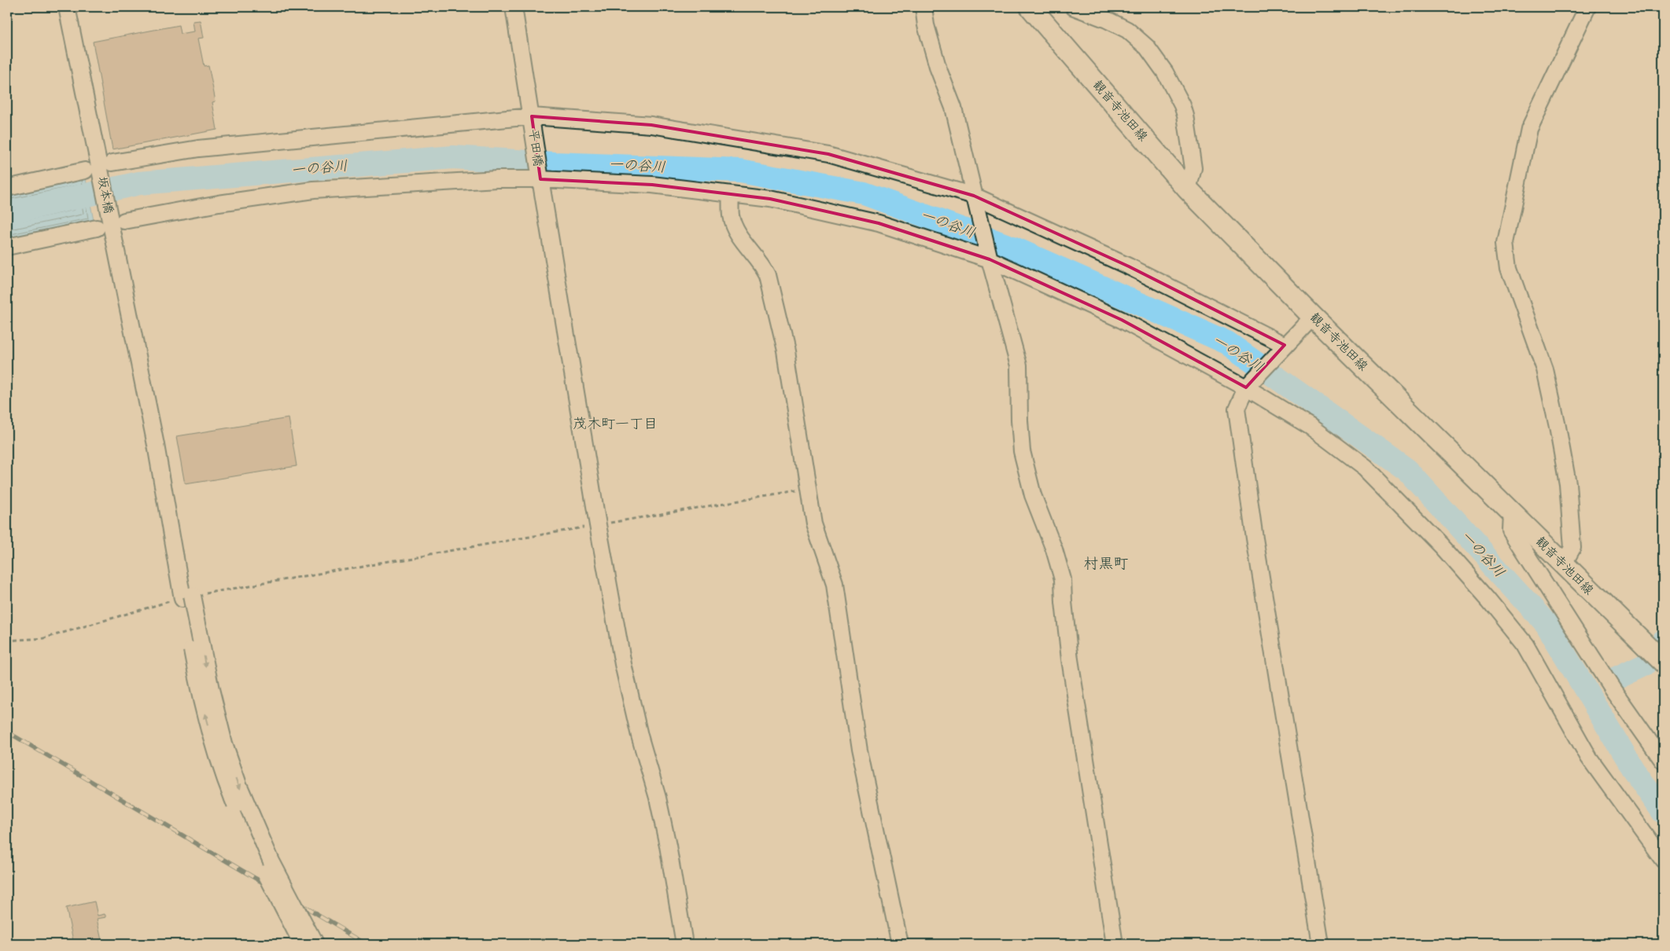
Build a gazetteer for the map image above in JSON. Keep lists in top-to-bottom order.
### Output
{
  "streets": {
    "main road": ["観音寺池田線"],
    "street": ["平田橋", "坂本橋"]
  },
  "districts": ["茂木町一丁目", "村黒町"],
  "water": ["一の谷川"]
}
